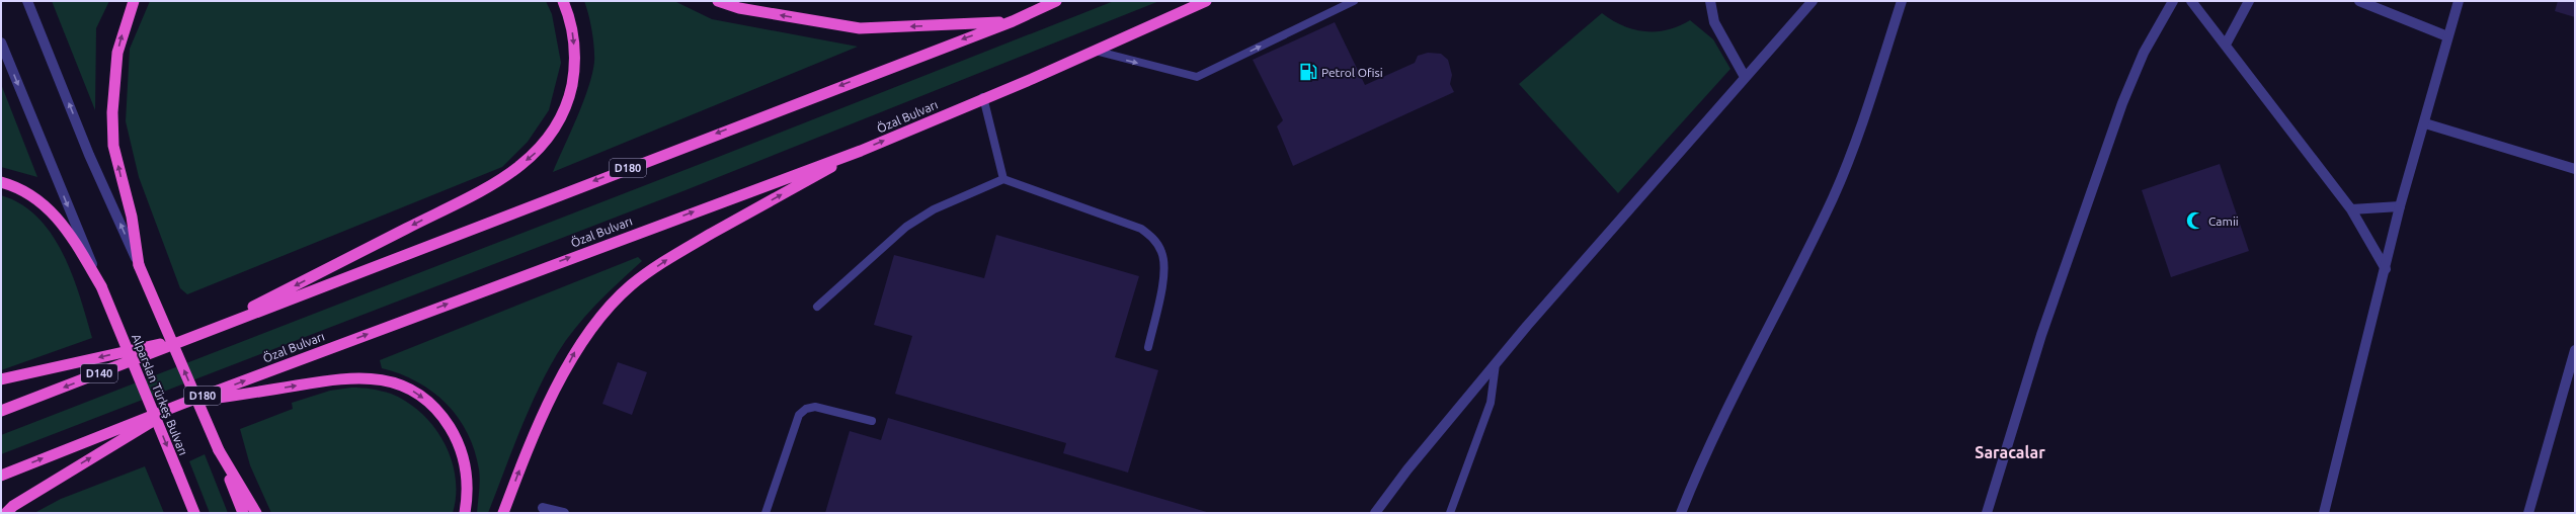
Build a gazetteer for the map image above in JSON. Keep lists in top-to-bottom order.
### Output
{
  "streets": {
    "highway": [
      "Özal Bulvarı",
      "D180",
      "D140",
      "Alparslan Türkeş Bulvarı"
    ]
  },
  "crossings": [
    ["D180", "D140"]
  ],
  "districts": ["Saracalar"],
  "places": {
    "fuel station": ["Petrol Ofisi"],
    "mosque": ["Camii"]
  }
}
